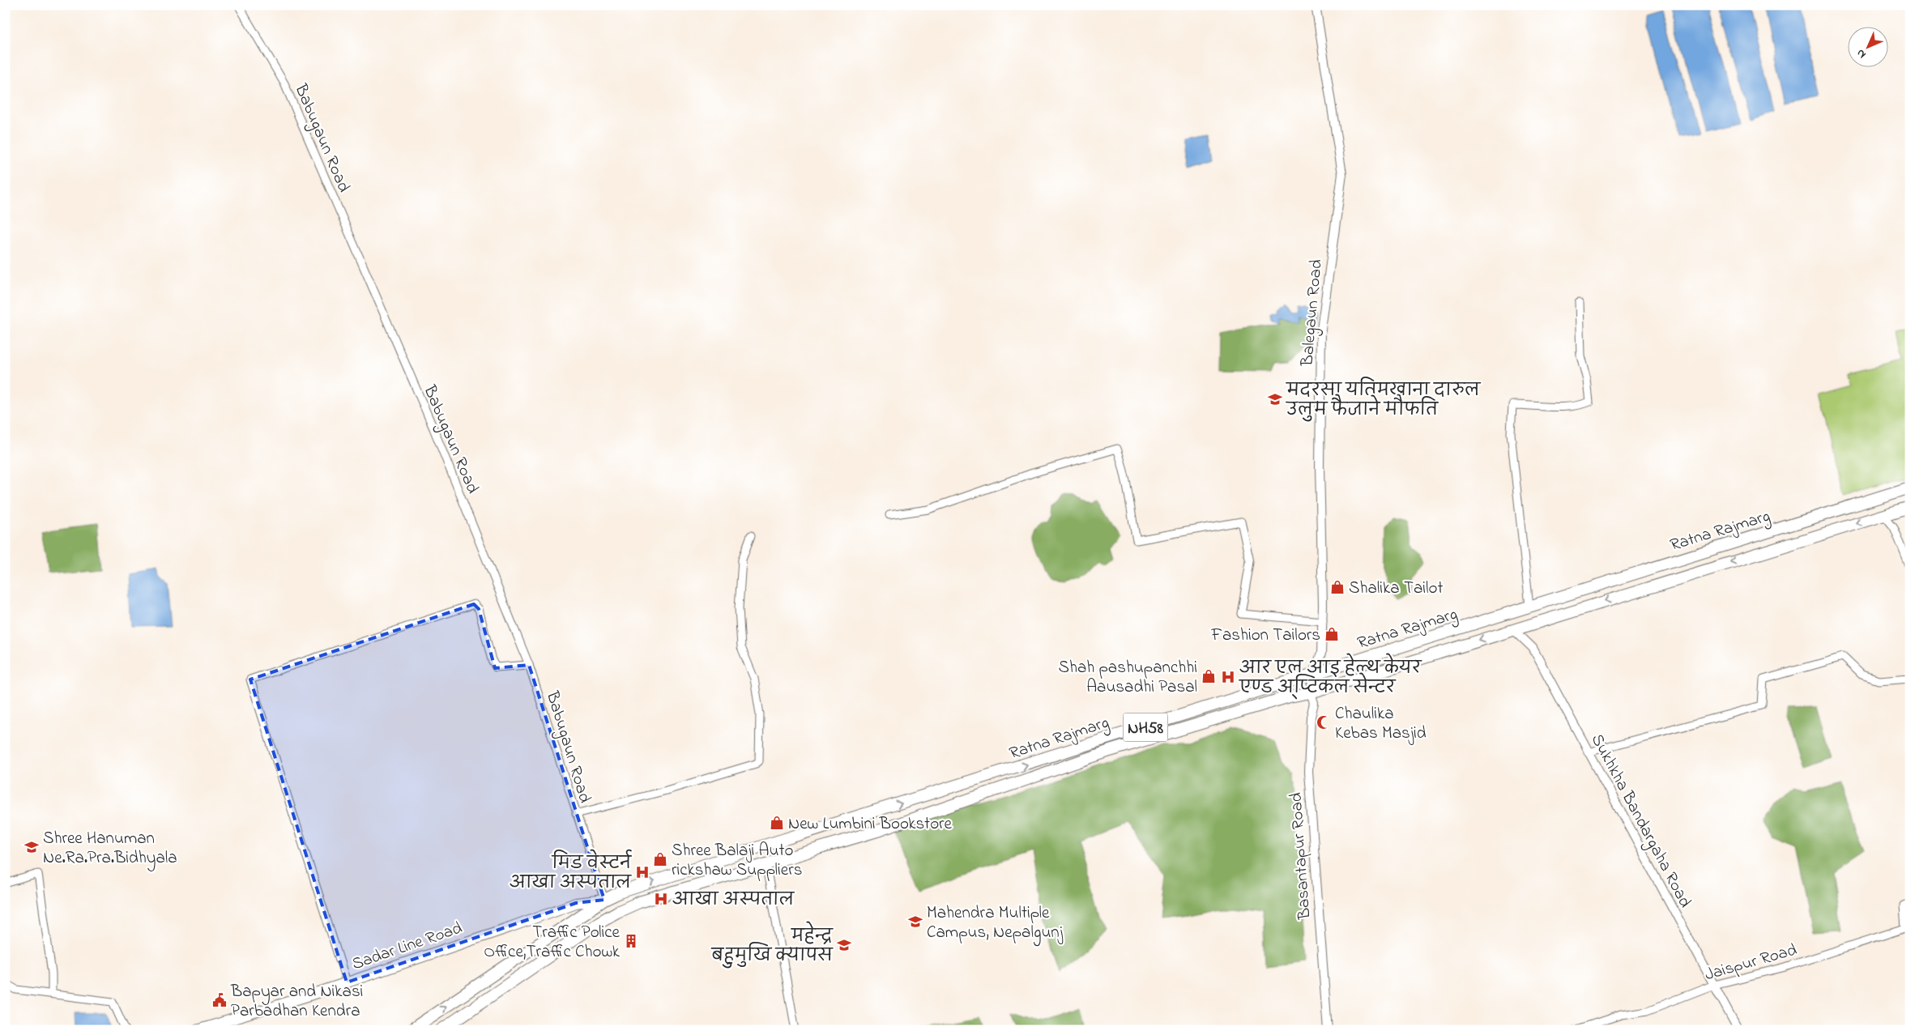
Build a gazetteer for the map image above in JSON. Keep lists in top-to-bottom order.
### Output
{
  "streets": {
    "highway": ["Ratna Rajmarg", "NH58"],
    "main road": ["Basantapur Road", "Sadar Line Road"],
    "street": [
      "Babugaun Road",
      "Balegaun Road",
      "Sukhkha Bandargaha Road",
      "Jaispur Road"
    ]
  },
  "crossings": [
    ["Babugaun Road", "Ratna Rajmarg"],
    ["Babugaun Road", "Sadar Line Road"],
    ["Balegaun Road", "Ratna Rajmarg"],
    ["Balegaun Road", "Basantapur Road"],
    ["Ratna Rajmarg", "Sukhkha Bandargaha Road"],
    ["Ratna Rajmarg", "Basantapur Road"],
    ["Ratna Rajmarg", "Sadar Line Road"],
    ["Sukhkha Bandargaha Road", "Jaispur Road"]
  ],
  "places": {
    "school or university": [
      "मदरसा यतिमखाना दारुल उलुम फैजाने माैफति",
      "Shree Hanuman Ne.Ra.Pra.Bidhyala",
      "Mahendra Multiple Campus, Nepalgunj",
      "महेन्द्र बहुमुखि क्यापस"
    ],
    "shop": [
      "Shalika Tailot",
      "Fashion Tailors",
      "Shah pashupanchhi Aausadhi Pasal",
      "New Lumbini Bookstore",
      "Shree Balaji Auto rickshaw Suppliers"
    ],
    "hospital": ["आर एल आइ हेल्थ केयर एण्ड अ्प्टिकल सेन्टर", "मिड वेस्टर्न आखा अस्पताल", "आखा अस्पताल"],
    "mosque": ["Chaulika Kebas Masjid"],
    "building": ["Traffic Police Office,Traffic Chowk"],
    "public building": ["Bapyar and Nikasi Parbadhan Kendra"]
  },
  "north": "bottom left"
}
